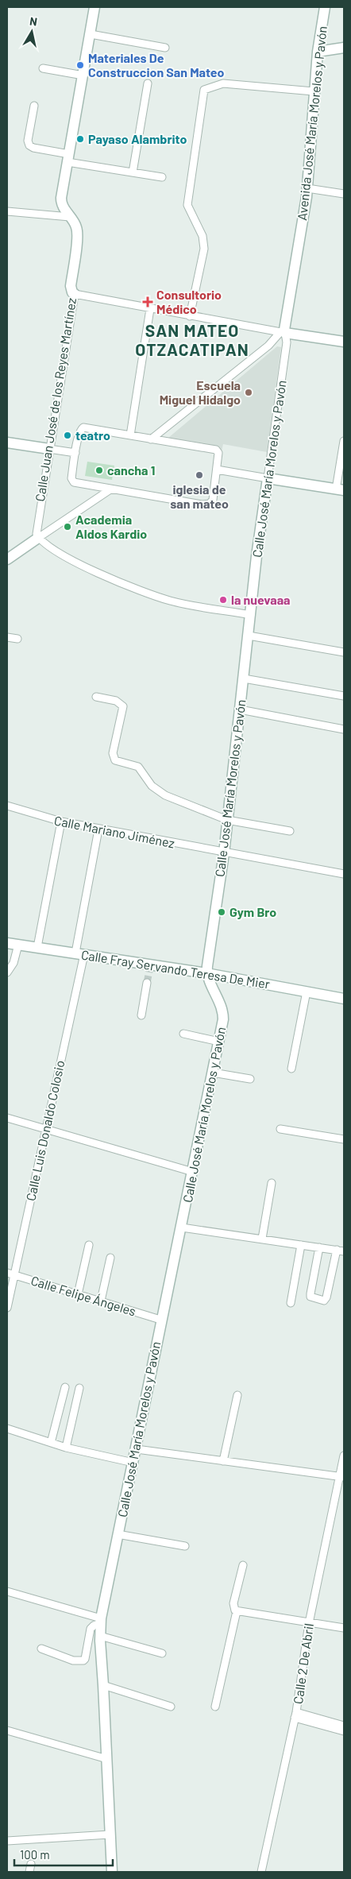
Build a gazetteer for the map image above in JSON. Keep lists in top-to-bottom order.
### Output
{
  "streets": {
    "main road": [
      "Avenida José María Morelos y Pavón",
      "Calle Juan José de los Reyes Martínez",
      "Calle José María Morelos y Pavón",
      "Calle Fray Servando Teresa De Mier"
    ],
    "street": [
      "Calle Mariano Jiménez",
      "Calle Luis Donaldo Colosio",
      "Calle Felipe Ángeles",
      "Calle 2 De Abril"
    ]
  },
  "crossings": [
    ["Avenida José María Morelos y Pavón", "Calle José María Morelos y Pavón"],
    ["Calle José María Morelos y Pavón", "Calle Mariano Jiménez"],
    ["Calle José María Morelos y Pavón", "Calle Fray Servando Teresa De Mier"],
    ["Calle José María Morelos y Pavón", "Calle Felipe Ángeles"],
    ["Calle Mariano Jiménez", "Calle Luis Donaldo Colosio"],
    ["Calle Fray Servando Teresa De Mier", "Calle Luis Donaldo Colosio"],
    ["Calle Luis Donaldo Colosio", "Calle Felipe Ángeles"]
  ],
  "districts": ["SAN MATEO OTZACATIPAN"],
  "places": {
    "other": [
      "Materiales De Construccion San Mateo",
      "Payaso Alambrito",
      "Escuela Miguel Hidalgo",
      "teatro",
      "cancha 1",
      "iglesia de san mateo",
      "Academia Aldos Kardio",
      "la nuevaaa",
      "Gym Bro"
    ],
    "health": ["Consultorio Médico"]
  },
  "scale_bar": "100 m",
  "north": "top"
}
